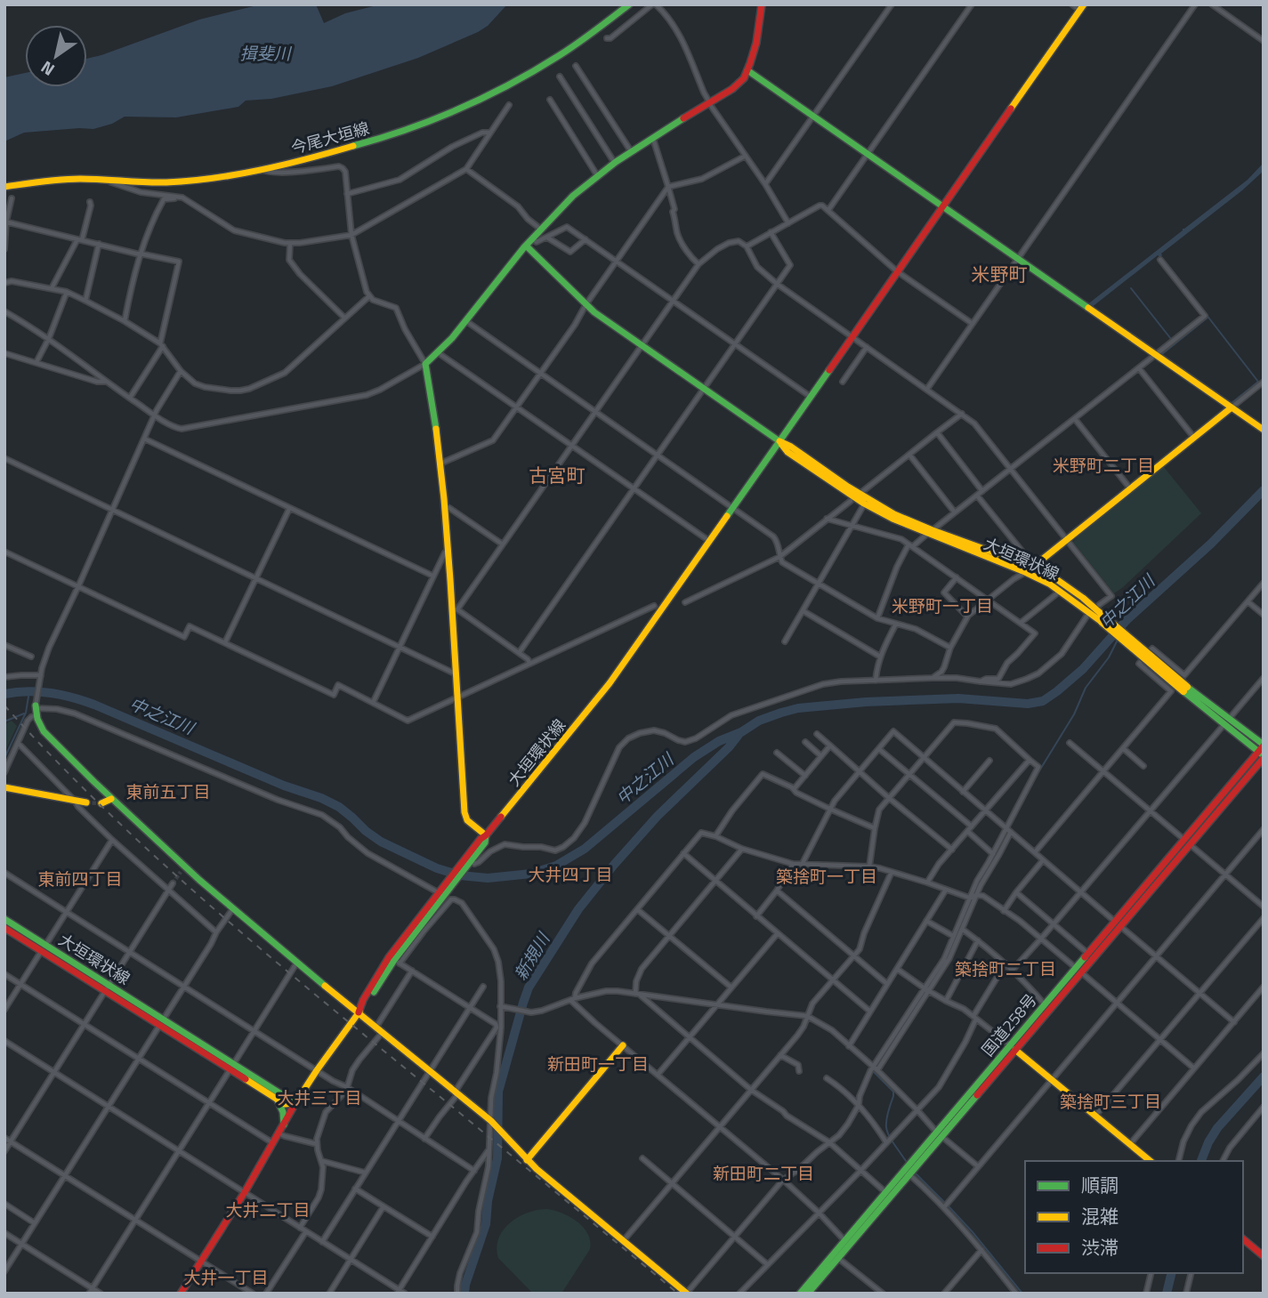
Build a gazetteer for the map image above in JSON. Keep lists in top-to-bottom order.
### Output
{
  "streets": {
    "main road": ["今尾大垣線", "大垣環状線", "国道258号"]
  },
  "crossings": [
    ["大垣環状線", "国道258号"]
  ],
  "districts": [
    "米野町",
    "米野町二丁目",
    "古宮町",
    "米野町一丁目",
    "東前五丁目",
    "大井四丁目",
    "築捨町一丁目",
    "東前四丁目",
    "築捨町二丁目",
    "新田町一丁目",
    "大井三丁目",
    "築捨町三丁目",
    "新田町二丁目",
    "大井二丁目",
    "大井一丁目"
  ],
  "water": ["揖斐川", "中之江川", "新規川"],
  "legend": ["順調", "混雑", "渋滞"],
  "north": "bottom left"
}
